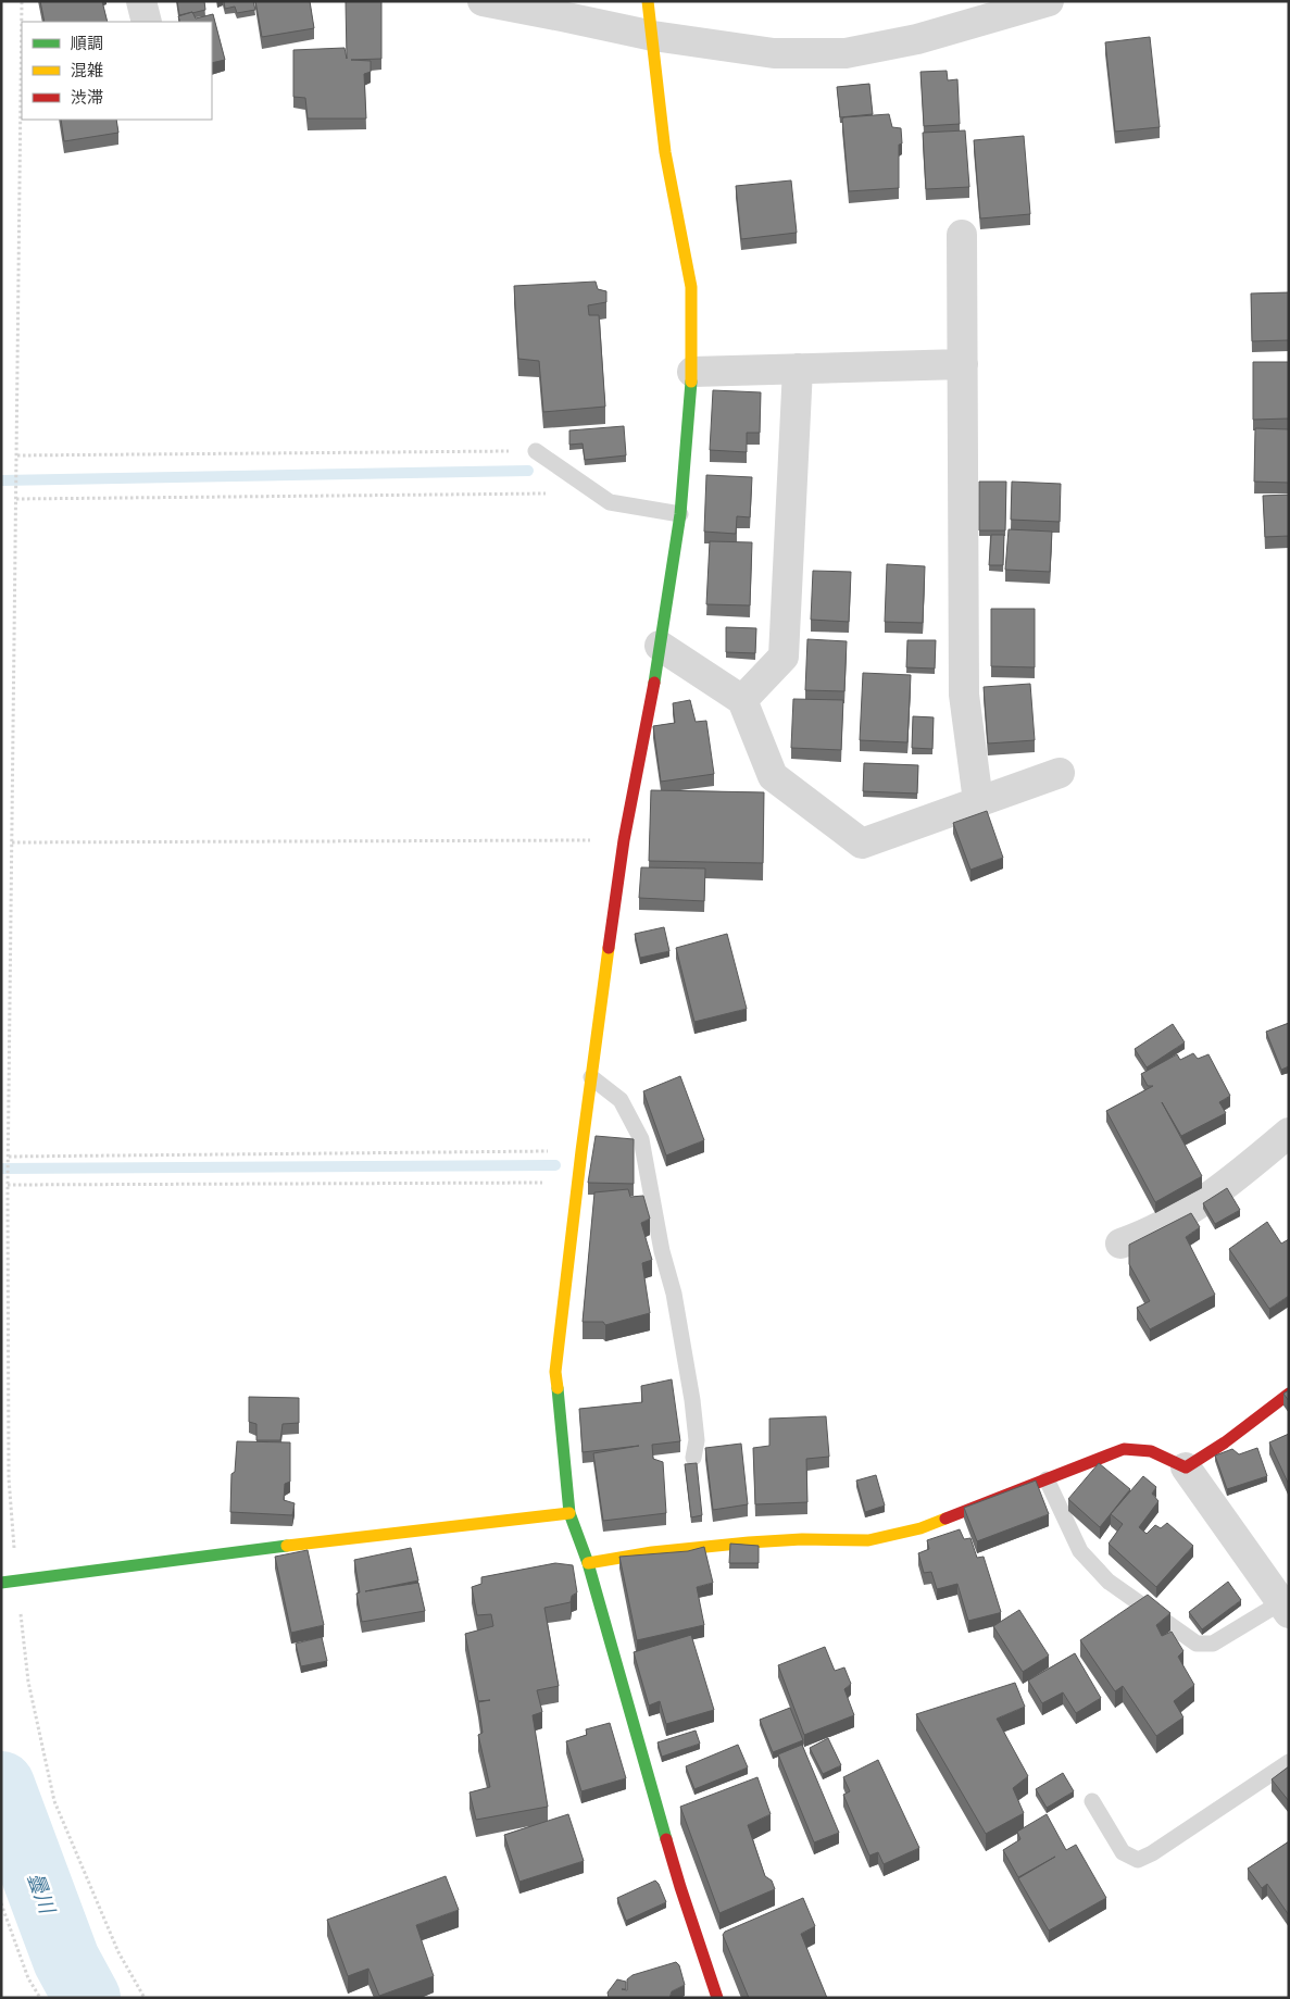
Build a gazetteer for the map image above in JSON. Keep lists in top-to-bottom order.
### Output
{
  "water": ["曇川"],
  "legend": ["順調", "混雑", "渋滞"]
}
